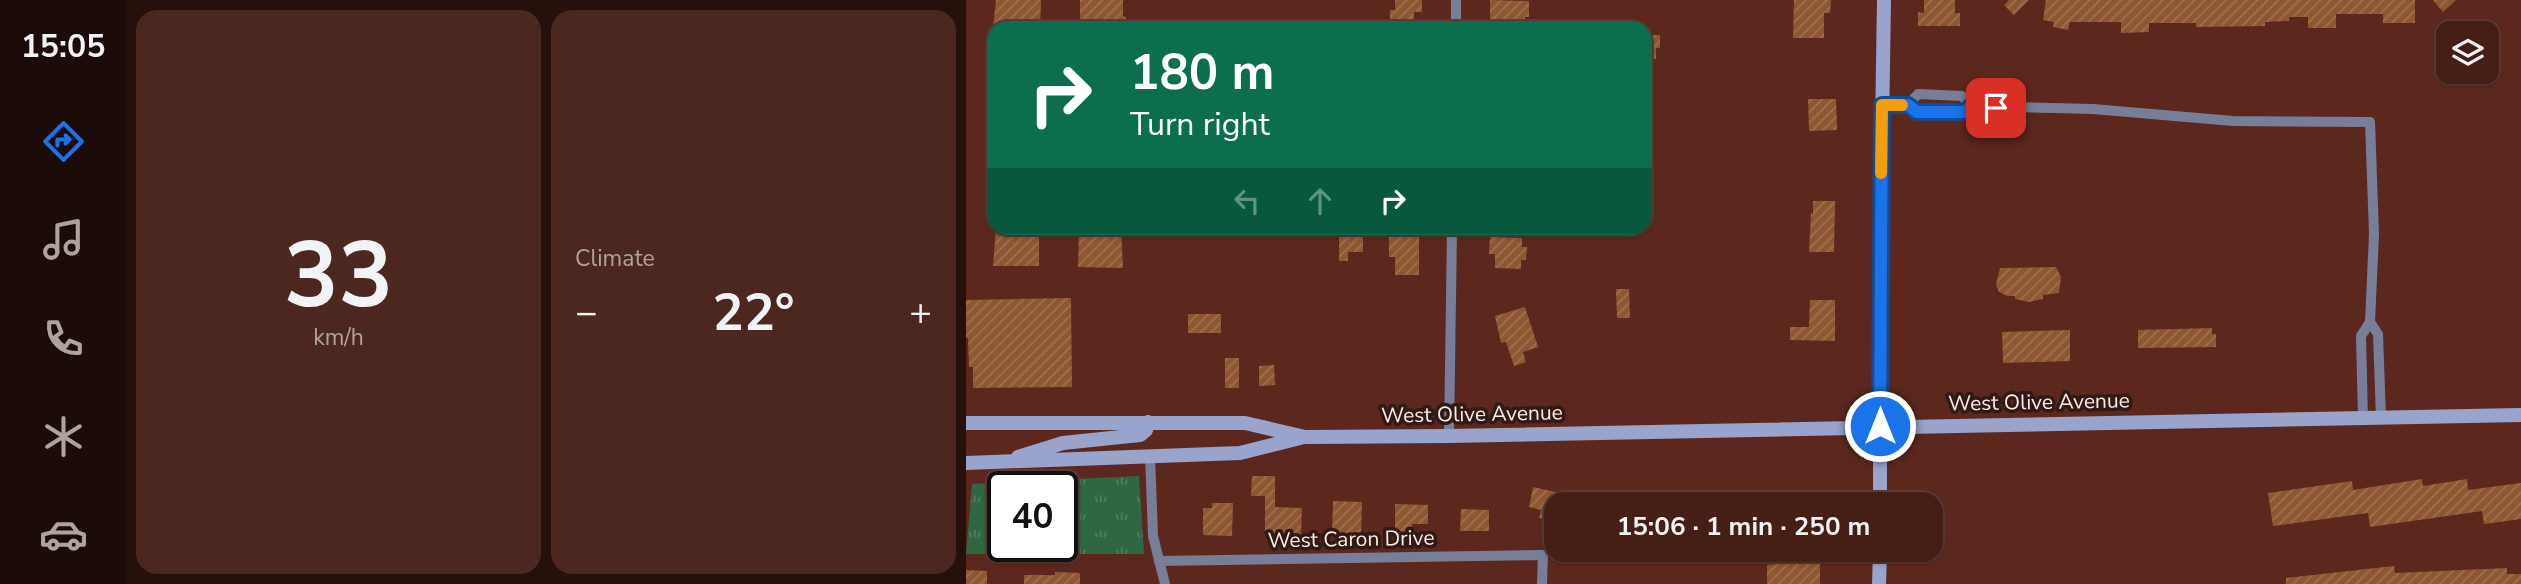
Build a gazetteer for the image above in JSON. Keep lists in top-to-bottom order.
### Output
{
  "streets": {
    "main road": ["West Olive Avenue"],
    "street": ["West Caron Drive"]
  },
  "page": {
    "tabs": "15:05",
    "tile": [
      ["33", "km/h"],
      "Climate"
    ],
    "turn": ["180 m", "Turn right"],
    "heat": ["−", "22°", "+"],
    "limit": "40",
    "trip": "15:06 · 1 min · 250 m"
  }
}
